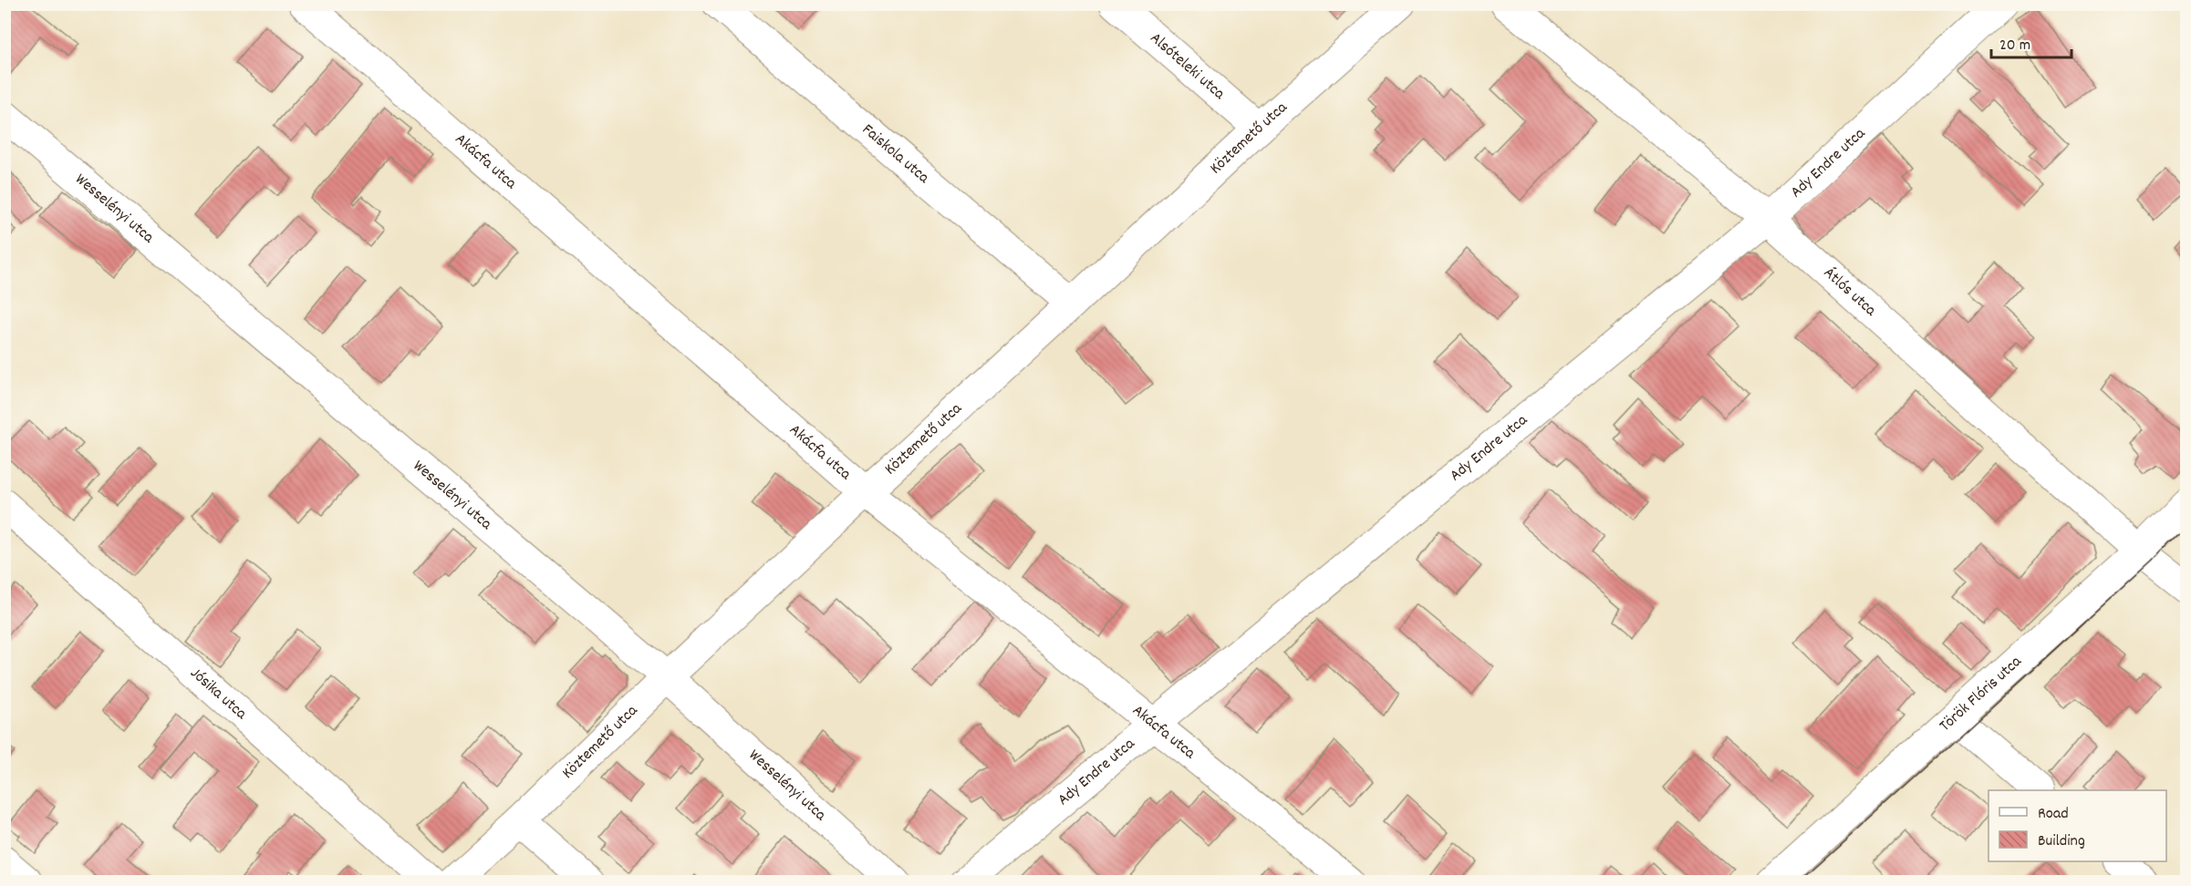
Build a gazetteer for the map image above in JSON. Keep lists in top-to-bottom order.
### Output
{
  "streets": {
    "street": [
      "Alsóteleki utca",
      "Köztemető utca",
      "Faiskola utca",
      "Akácfa utca",
      "Ady Endre utca",
      "Wesselényi utca",
      "Átlós utca",
      "Jósika utca",
      "Török Flóris utca"
    ]
  },
  "crossings": [
    ["Alsóteleki utca", "Köztemető utca"],
    ["Köztemető utca", "Faiskola utca"],
    ["Köztemető utca", "Akácfa utca"],
    ["Köztemető utca", "Wesselényi utca"],
    ["Akácfa utca", "Ady Endre utca"],
    ["Ady Endre utca", "Átlós utca"],
    ["Átlós utca", "Török Flóris utca"]
  ],
  "legend": ["Road", "Building"],
  "scale_bar": "20 m"
}
